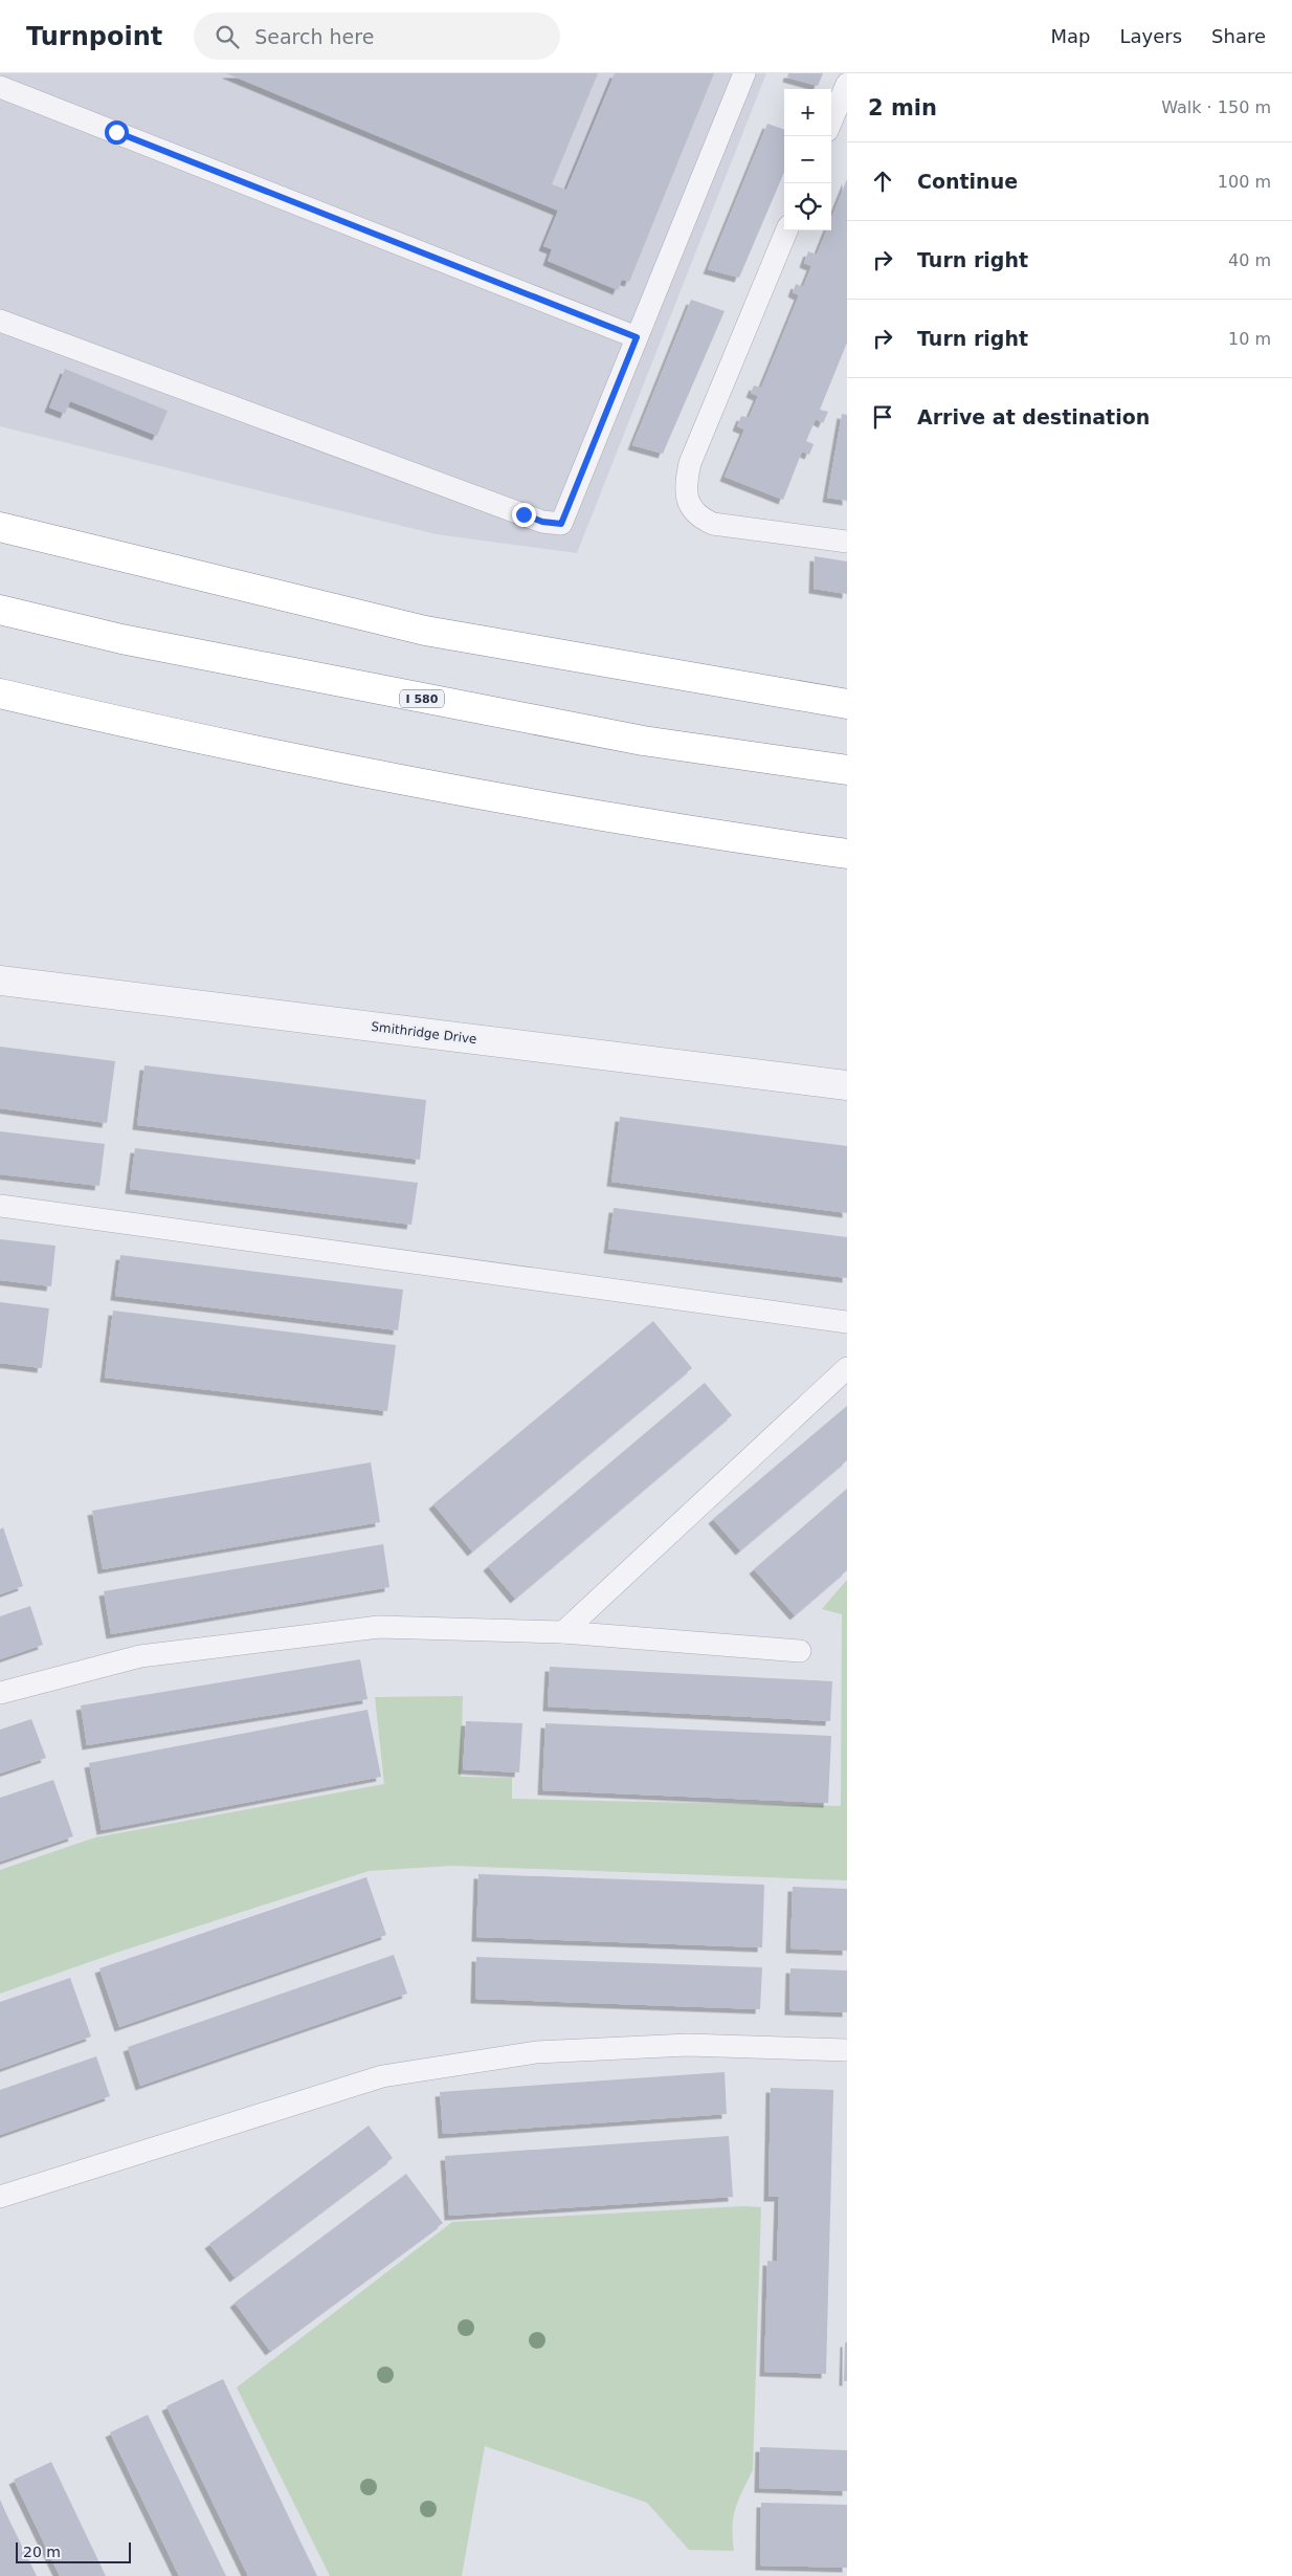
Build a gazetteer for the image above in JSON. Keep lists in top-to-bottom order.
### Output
{
  "streets": {
    "highway": ["I 580"],
    "street": ["Smithridge Drive"]
  },
  "scale_bar": "20 m",
  "page": {
    "header": "Turnpoint",
    "search": "Search here",
    "nav": ["Map", "Layers", "Share"],
    "heading": ["2 min", "Walk · 150 m"],
    "map_buttons": ["+", "−"],
    "list": [
      ["Continue", "100 m"],
      ["Turn right", "40 m"],
      ["Turn right", "10 m"],
      "Arrive at destination"
    ],
    "scale": "20 m"
  }
}
